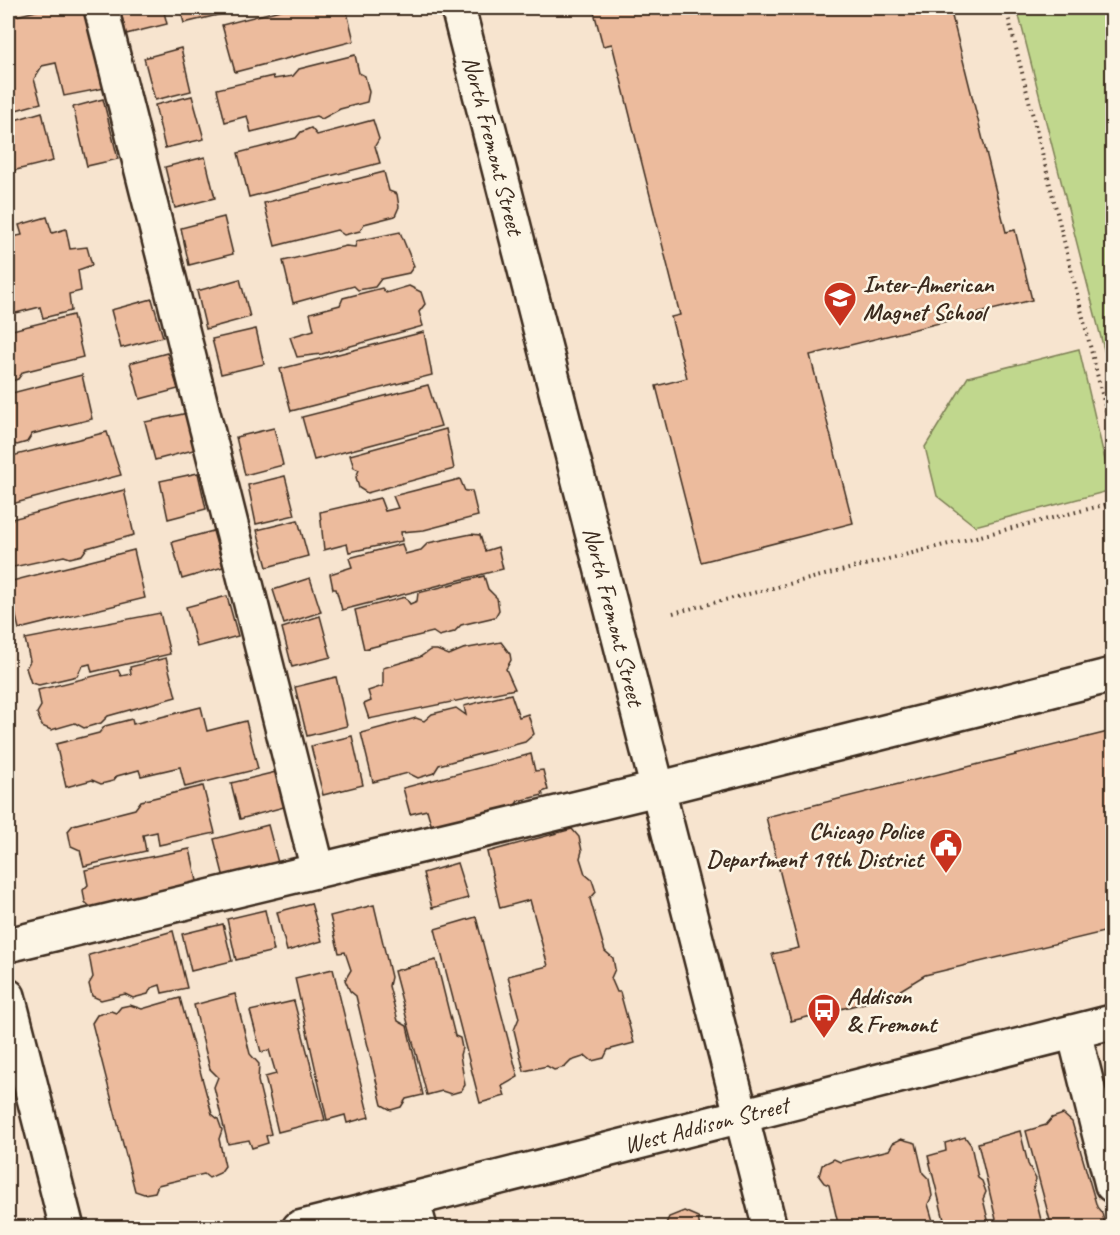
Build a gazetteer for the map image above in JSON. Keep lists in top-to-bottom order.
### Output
{
  "streets": {
    "street": ["North Fremont Street", "West Addison Street"]
  },
  "crossings": [
    ["North Fremont Street", "West Addison Street"]
  ],
  "places": {
    "school or university": ["Inter-American Magnet School"],
    "public building": ["Chicago Police Department 19th District"],
    "bus stop": ["Addison & Fremont"]
  }
}
